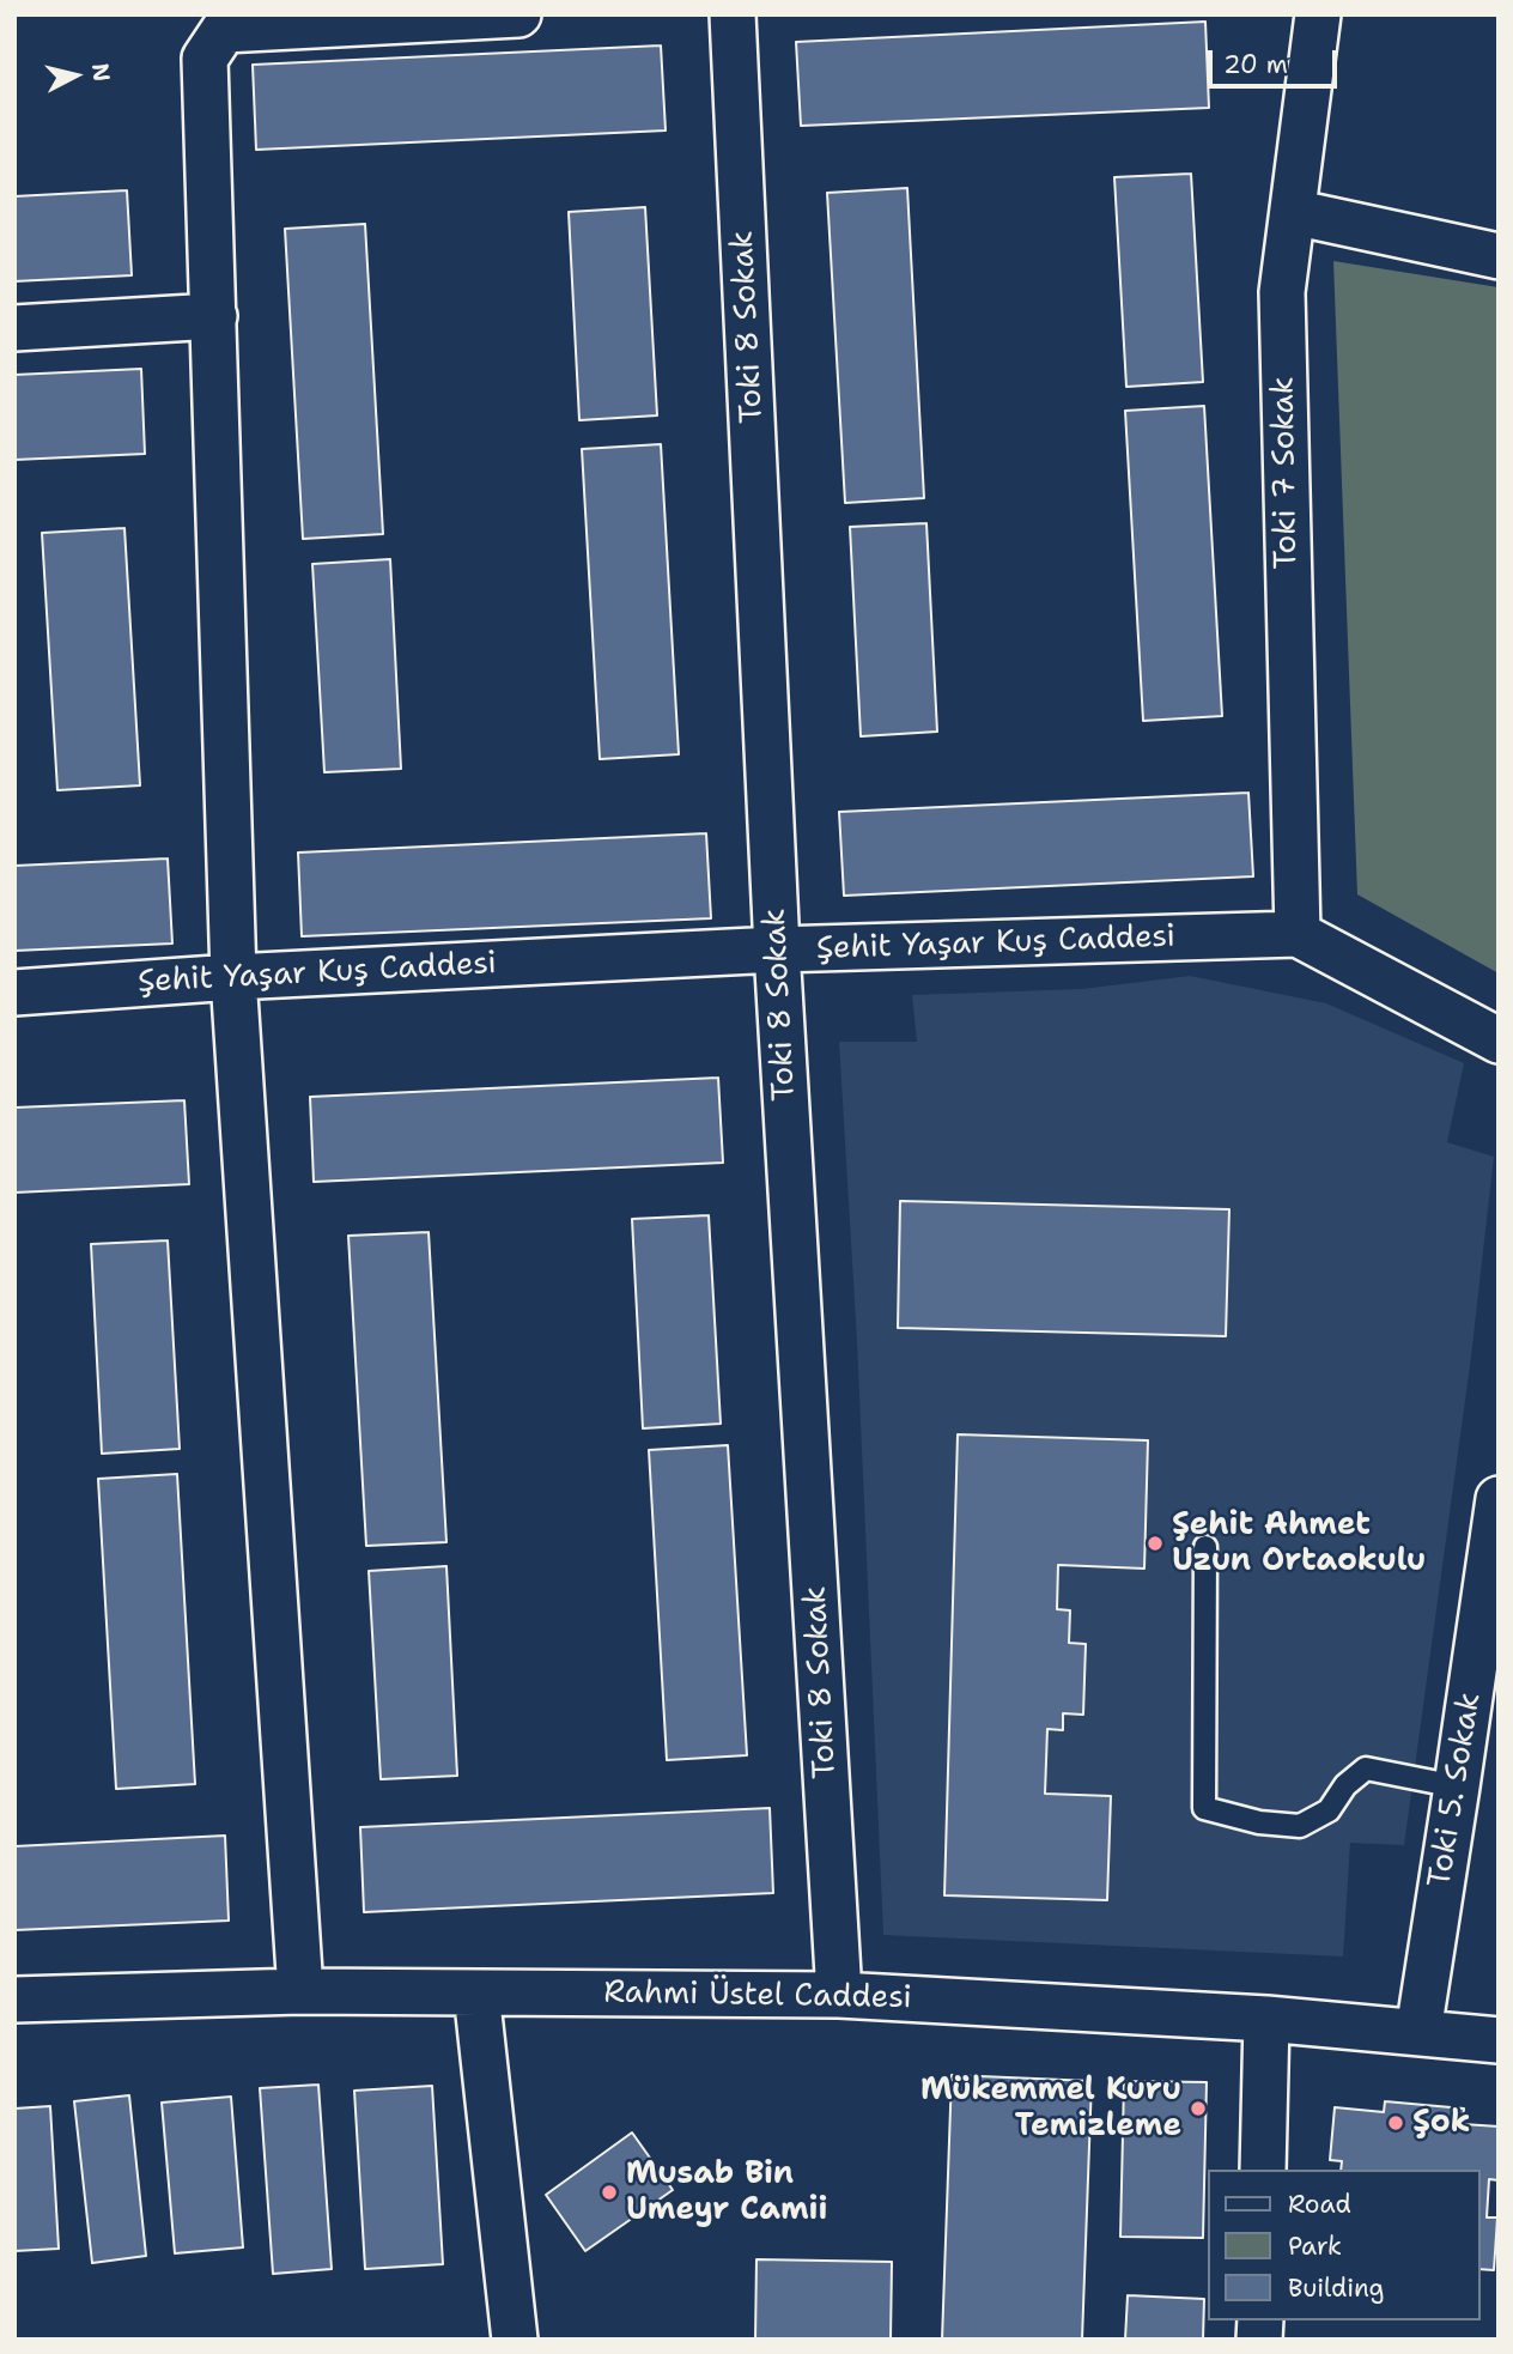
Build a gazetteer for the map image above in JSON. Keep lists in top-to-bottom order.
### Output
{
  "streets": {
    "street": [
      "Toki 8 Sokak",
      "Toki 7 Sokak",
      "Şehit Yaşar Kuş Caddesi",
      "Toki 5. Sokak",
      "Rahmi Üstel Caddesi"
    ]
  },
  "crossings": [
    ["Toki 8 Sokak", "Şehit Yaşar Kuş Caddesi"],
    ["Toki 8 Sokak", "Rahmi Üstel Caddesi"],
    ["Toki 7 Sokak", "Şehit Yaşar Kuş Caddesi"],
    ["Toki 5. Sokak", "Rahmi Üstel Caddesi"]
  ],
  "places": [
    "Şehit Ahmet Uzun Ortaokulu",
    "Mükemmel Kuru Temizleme",
    "Şok",
    "Musab Bin Umeyr Camii"
  ],
  "legend": ["Road", "Park", "Building"],
  "scale_bar": "20 m",
  "north": "right"
}
